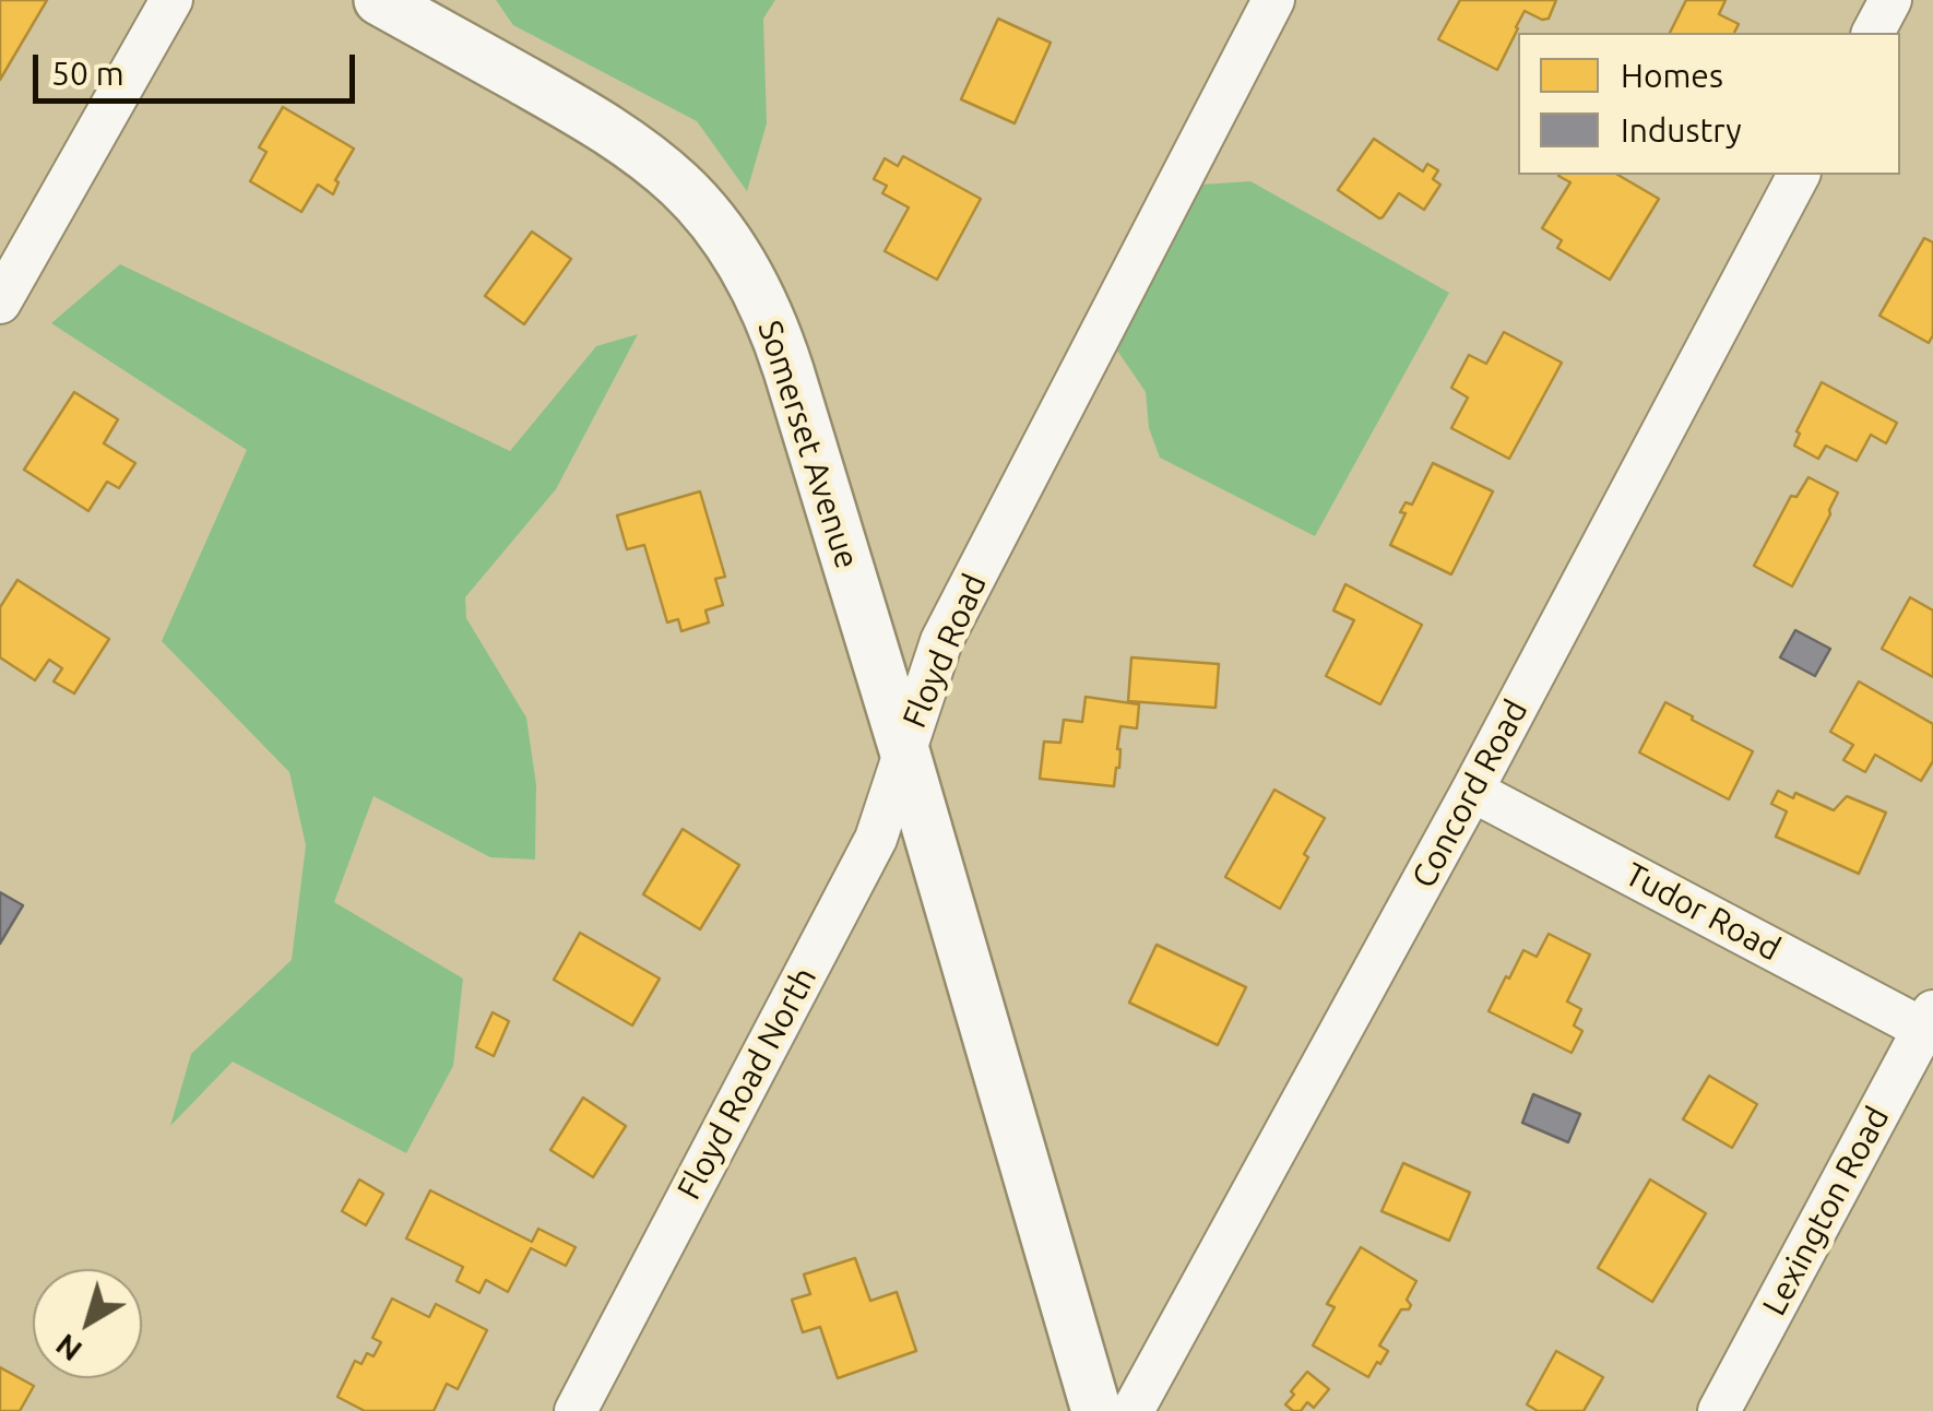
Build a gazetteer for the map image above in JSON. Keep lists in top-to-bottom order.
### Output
{
  "streets": {
    "street": [
      "Somerset Avenue",
      "Floyd Road",
      "Concord Road",
      "Tudor Road",
      "Floyd Road North",
      "Lexington Road"
    ]
  },
  "crossings": [
    ["Somerset Avenue", "Floyd Road"],
    ["Somerset Avenue", "Floyd Road North"],
    ["Floyd Road", "Floyd Road North"],
    ["Concord Road", "Tudor Road"],
    ["Tudor Road", "Lexington Road"]
  ],
  "legend": ["Homes", "Industry"],
  "scale_bar": "50 m",
  "north": "bottom left"
}
